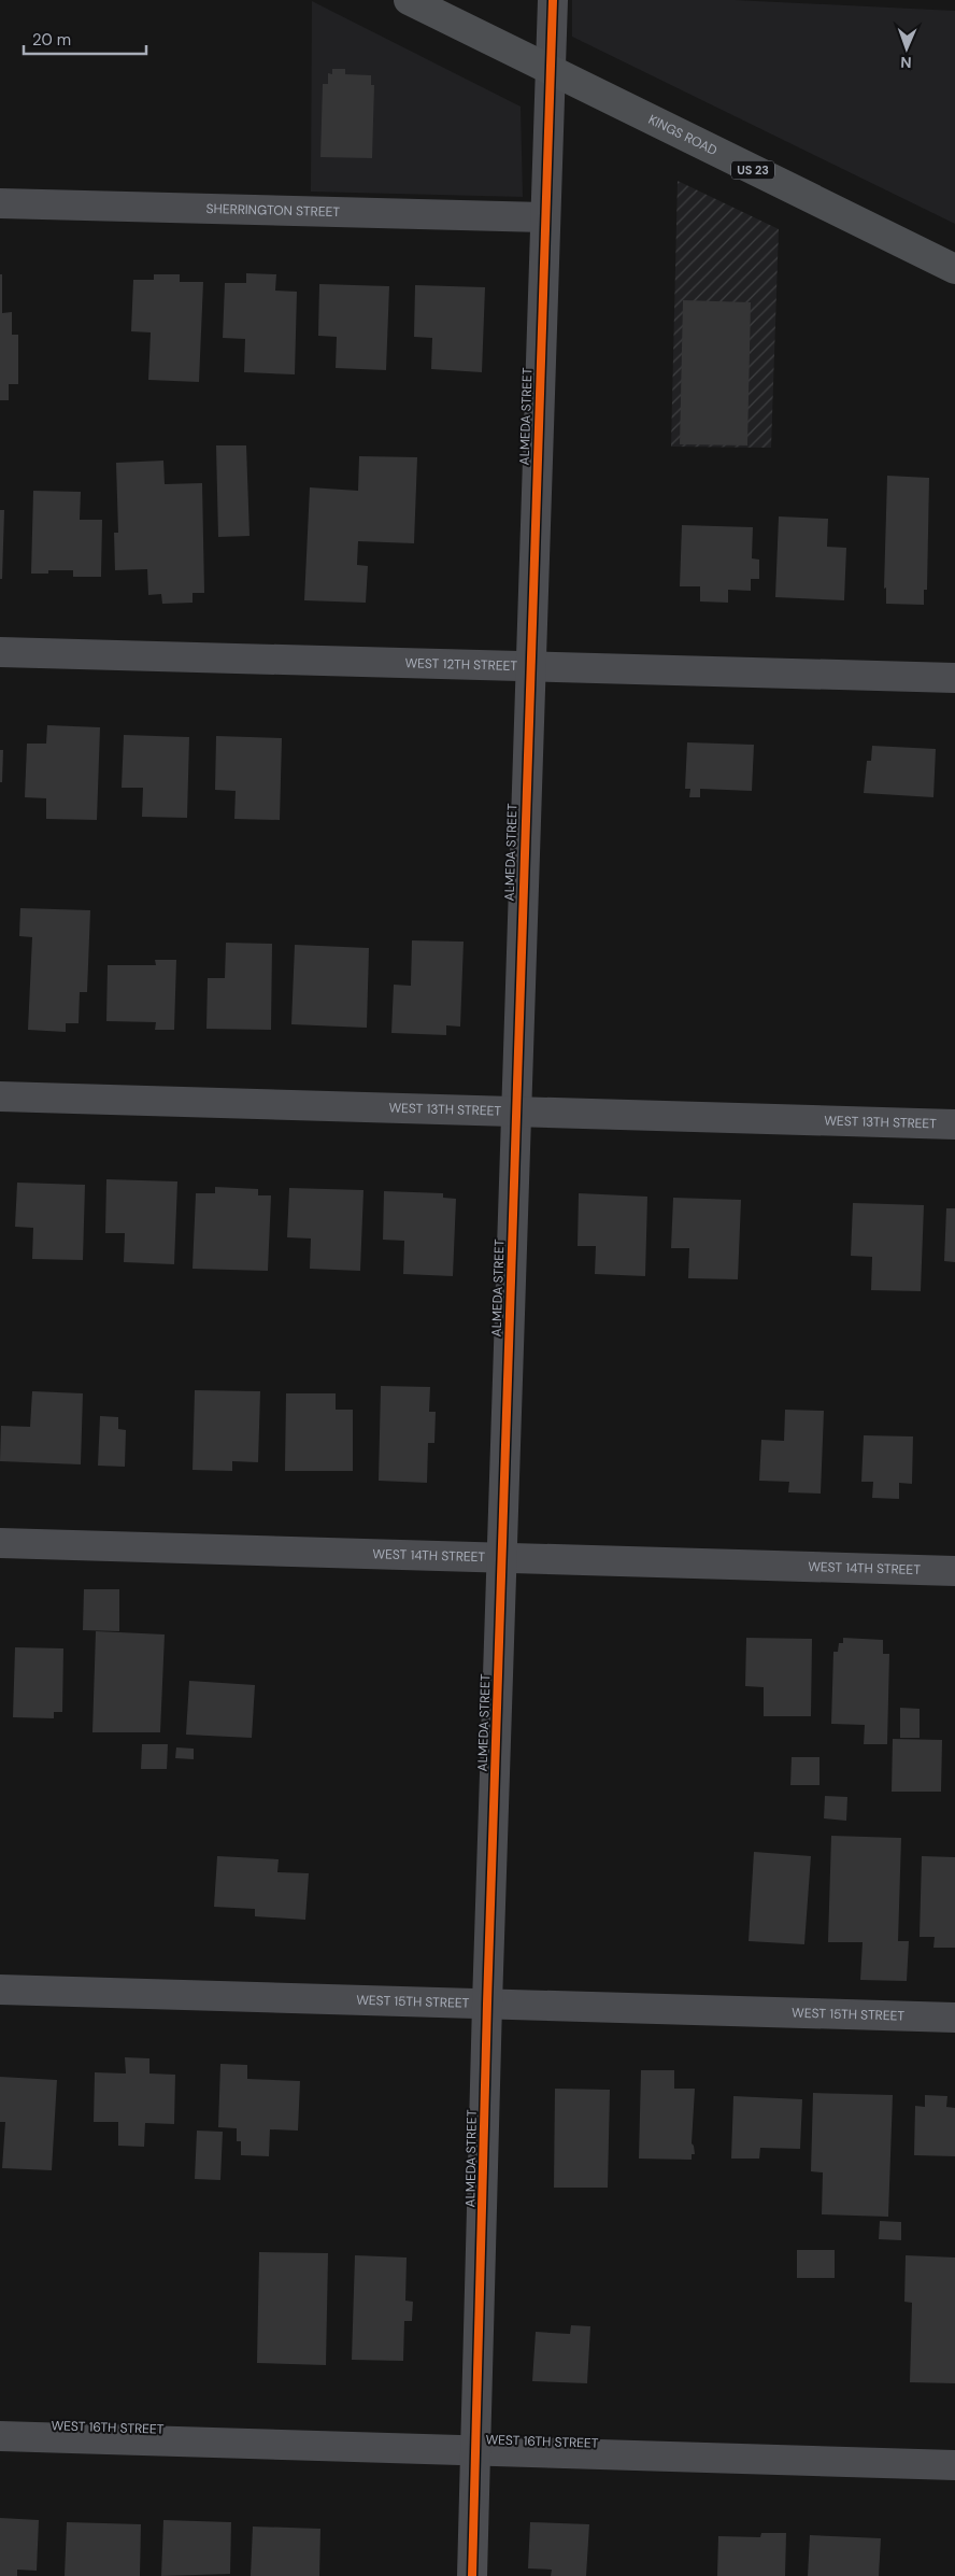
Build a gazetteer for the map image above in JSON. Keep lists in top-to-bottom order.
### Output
{
  "streets": {
    "main road": ["KINGS ROAD", "US 23"],
    "street": [
      "SHERRINGTON STREET",
      "ALMEDA STREET",
      "WEST 12TH STREET",
      "WEST 13TH STREET",
      "WEST 14TH STREET",
      "WEST 15TH STREET",
      "WEST 16TH STREET"
    ]
  },
  "crossings": [
    ["KINGS ROAD", "ALMEDA STREET"],
    ["SHERRINGTON STREET", "ALMEDA STREET"],
    ["ALMEDA STREET", "WEST 12TH STREET"],
    ["ALMEDA STREET", "WEST 13TH STREET"],
    ["ALMEDA STREET", "WEST 14TH STREET"],
    ["ALMEDA STREET", "WEST 15TH STREET"],
    ["ALMEDA STREET", "WEST 16TH STREET"]
  ],
  "scale_bar": "20 m",
  "north": "bottom"
}
